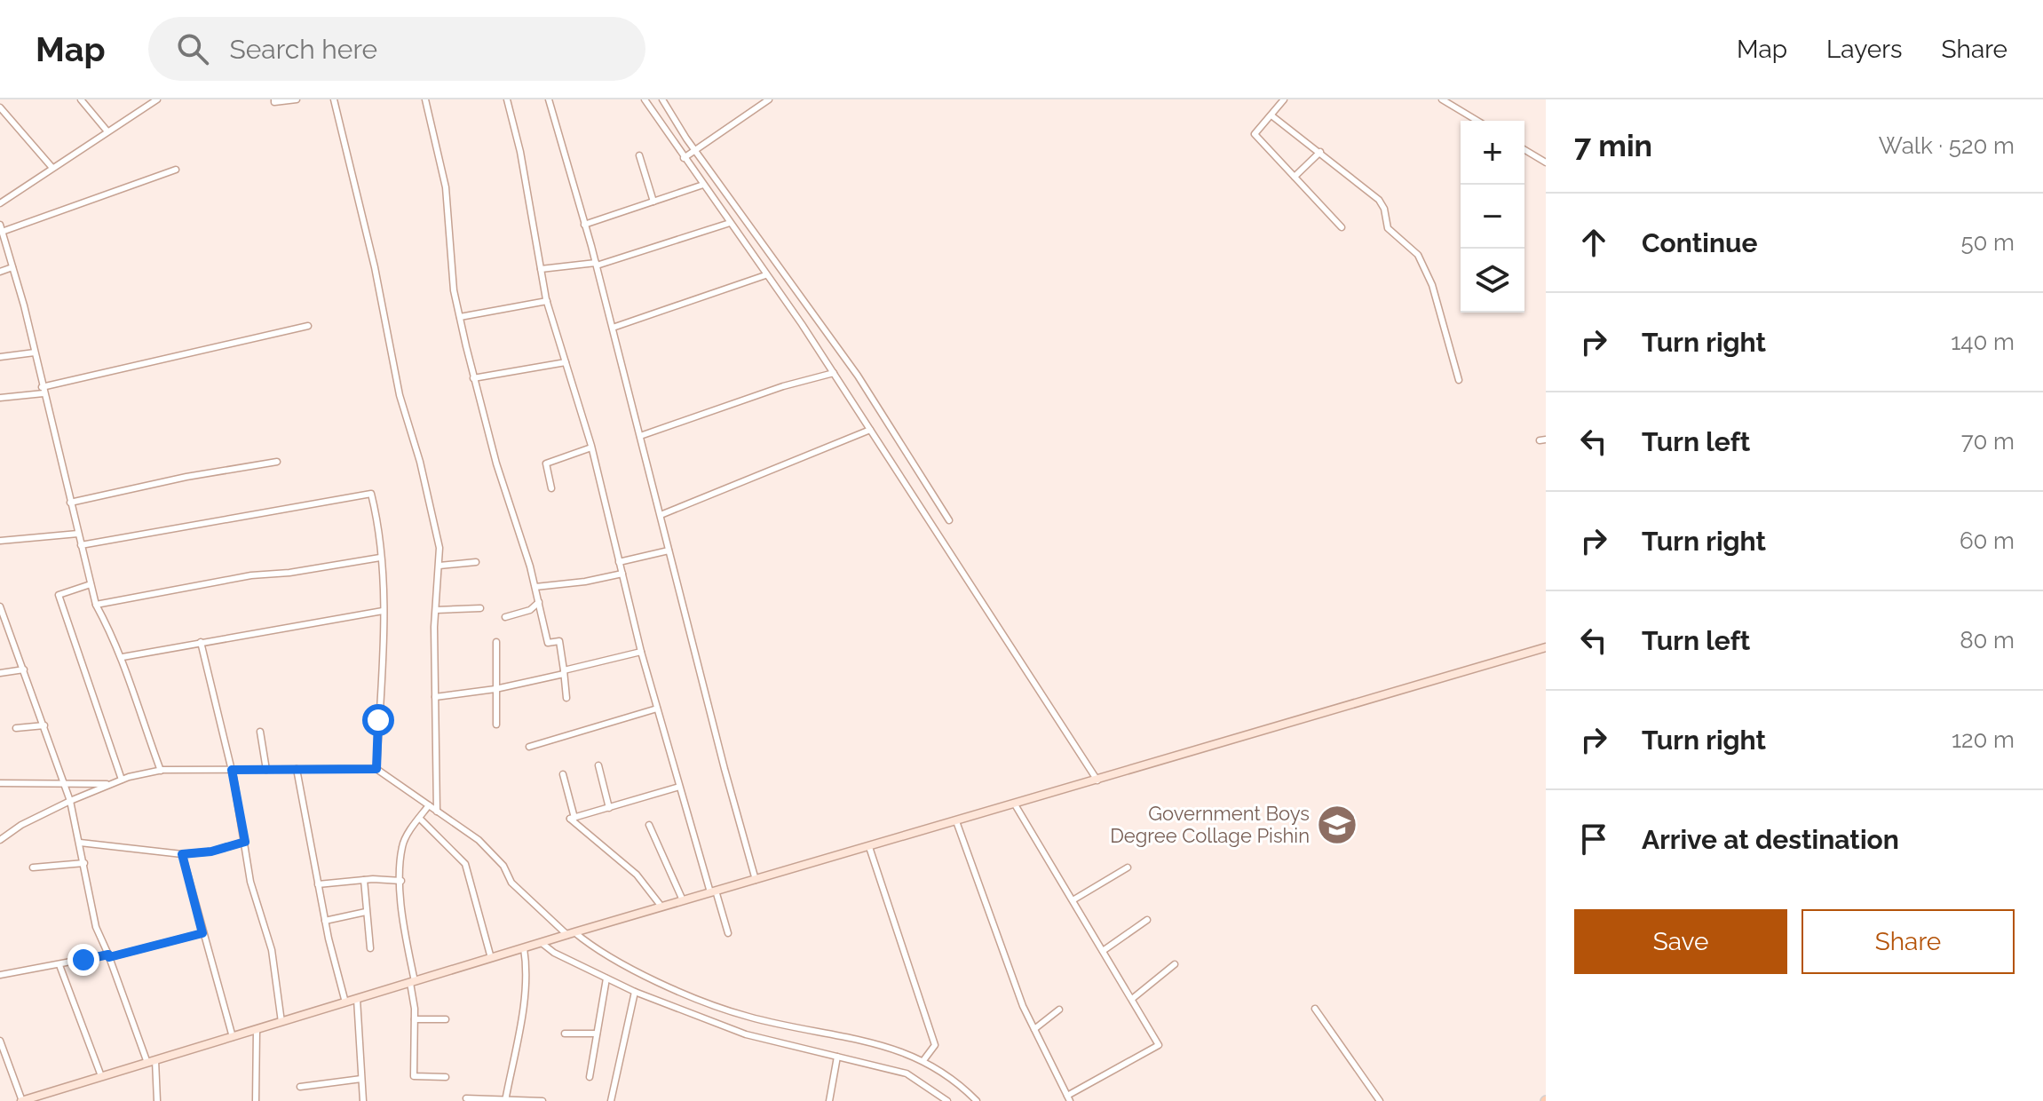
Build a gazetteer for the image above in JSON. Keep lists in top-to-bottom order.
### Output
{
  "places": {
    "school or university": ["Government Boys Degree Collage Pishin"]
  },
  "page": {
    "header": "Map",
    "search": "Search here",
    "nav": ["Map", "Layers", "Share"],
    "heading": ["7 min", "Walk · 520 m"],
    "map_buttons": ["+", "−"],
    "list": [
      ["Continue", "50 m"],
      ["Turn right", "140 m"],
      ["Turn left", "70 m"],
      ["Turn right", "60 m"],
      ["Turn left", "80 m"],
      ["Turn right", "120 m"],
      "Arrive at destination"
    ],
    "buttons": ["Save", "Share"]
  }
}
